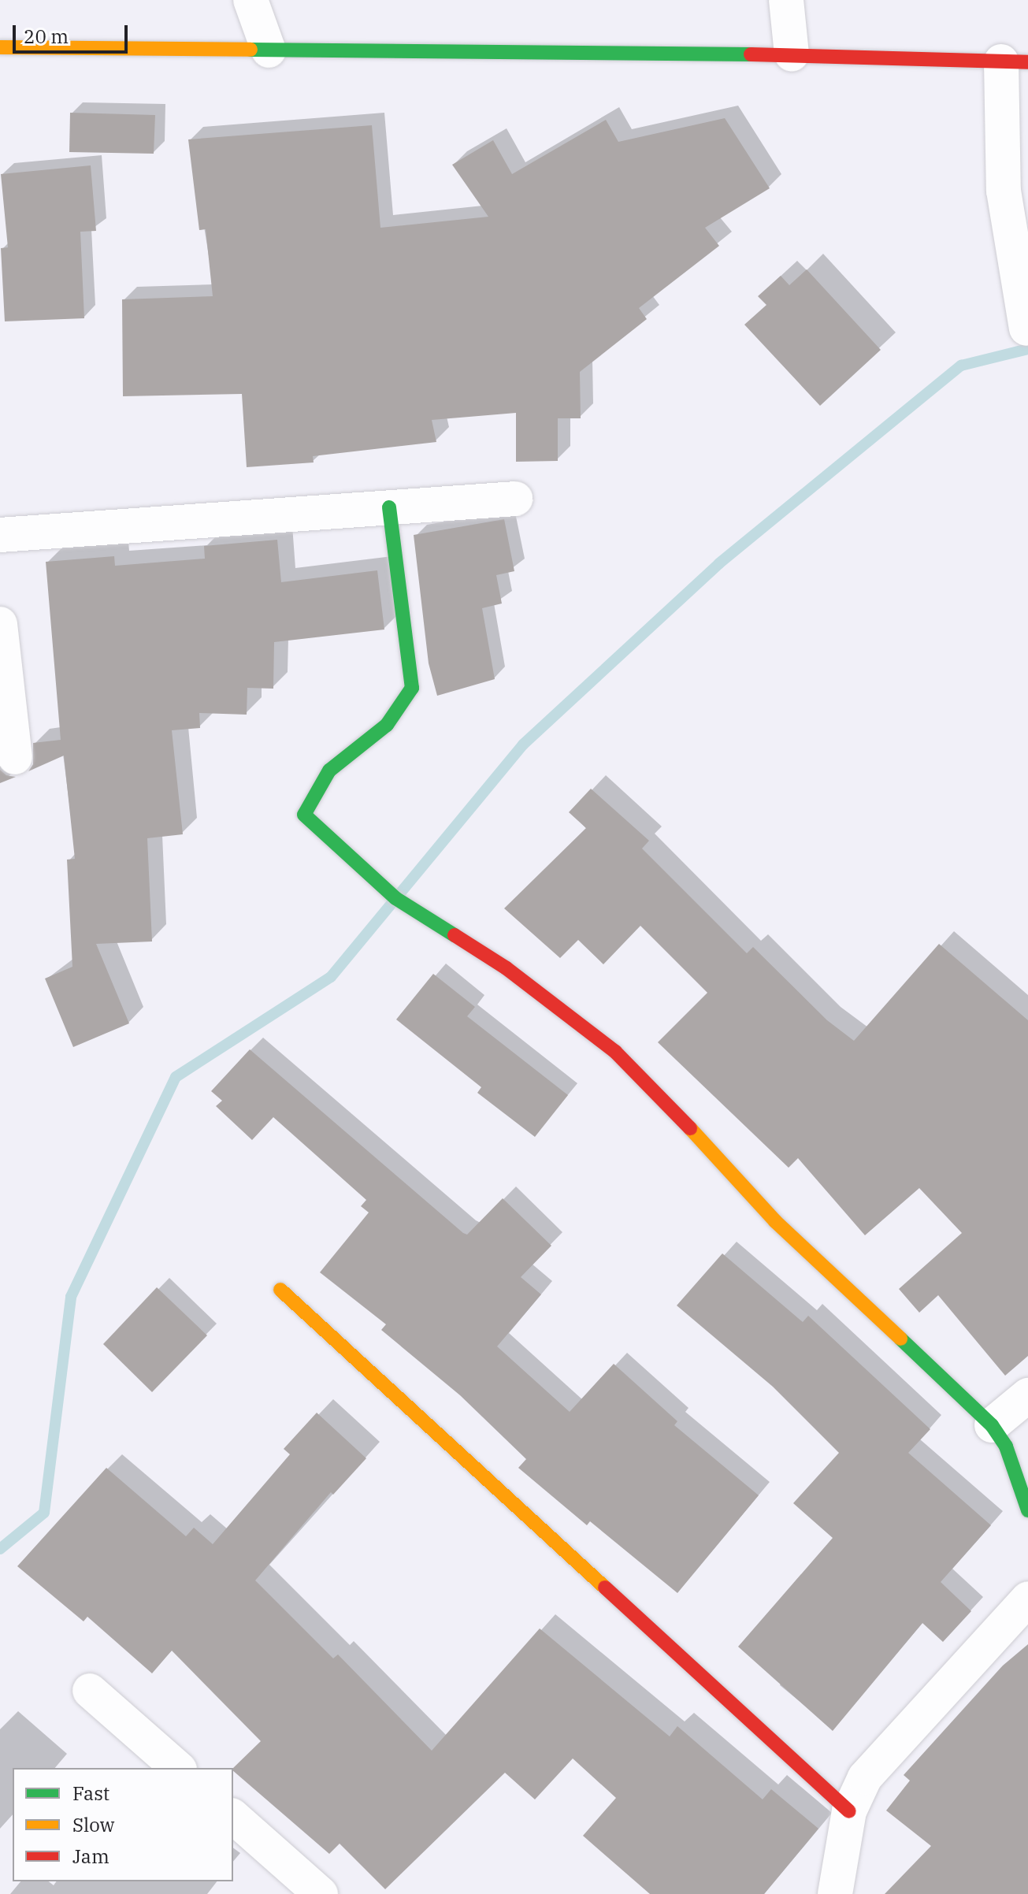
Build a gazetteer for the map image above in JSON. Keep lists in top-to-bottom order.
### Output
{
  "legend": ["Fast", "Slow", "Jam"],
  "scale_bar": "20 m"
}
